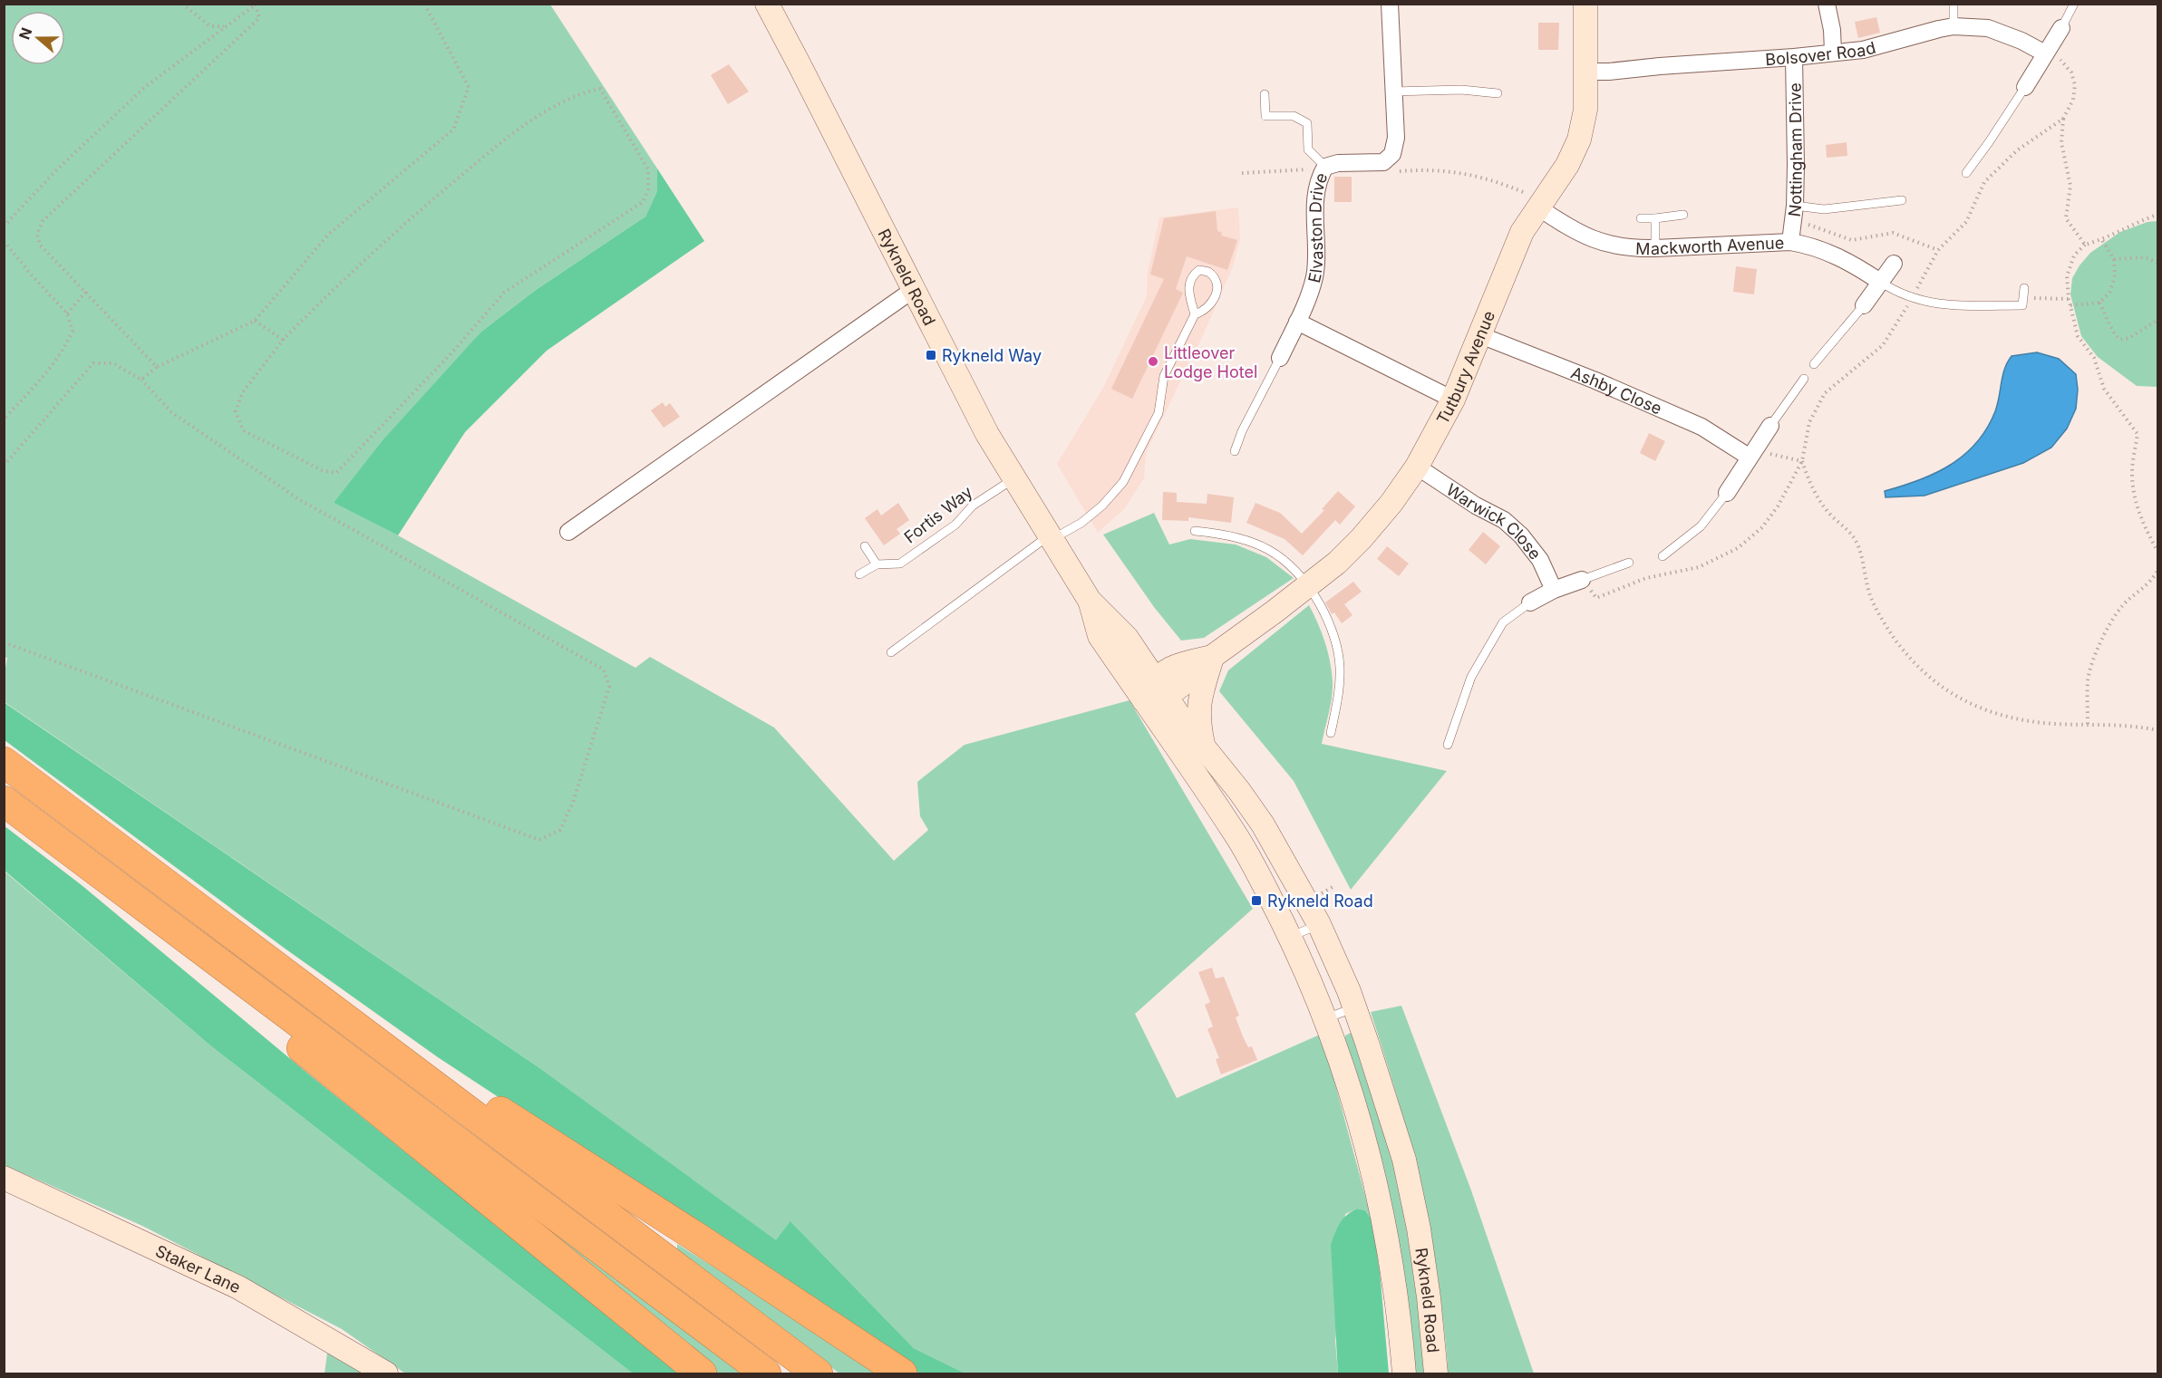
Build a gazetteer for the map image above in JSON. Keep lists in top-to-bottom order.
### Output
{
  "streets": {
    "street": [
      "Bolsover Road",
      "Nottingham Drive",
      "Elvaston Drive",
      "Mackworth Avenue",
      "Rykneld Road",
      "Tutbury Avenue",
      "Ashby Close",
      "Warwick Close",
      "Staker Lane"
    ],
    "lane": ["Fortis Way"]
  },
  "crossings": [
    ["Bolsover Road", "Nottingham Drive"],
    ["Bolsover Road", "Tutbury Avenue"],
    ["Nottingham Drive", "Mackworth Avenue"],
    ["Mackworth Avenue", "Tutbury Avenue"],
    ["Rykneld Road", "Tutbury Avenue"],
    ["Rykneld Road", "Fortis Way"],
    ["Tutbury Avenue", "Ashby Close"],
    ["Tutbury Avenue", "Warwick Close"]
  ],
  "places": {
    "transit": ["Rykneld Way", "Rykneld Road"],
    "other": ["Littleover Lodge Hotel"]
  },
  "north": "left"
}
